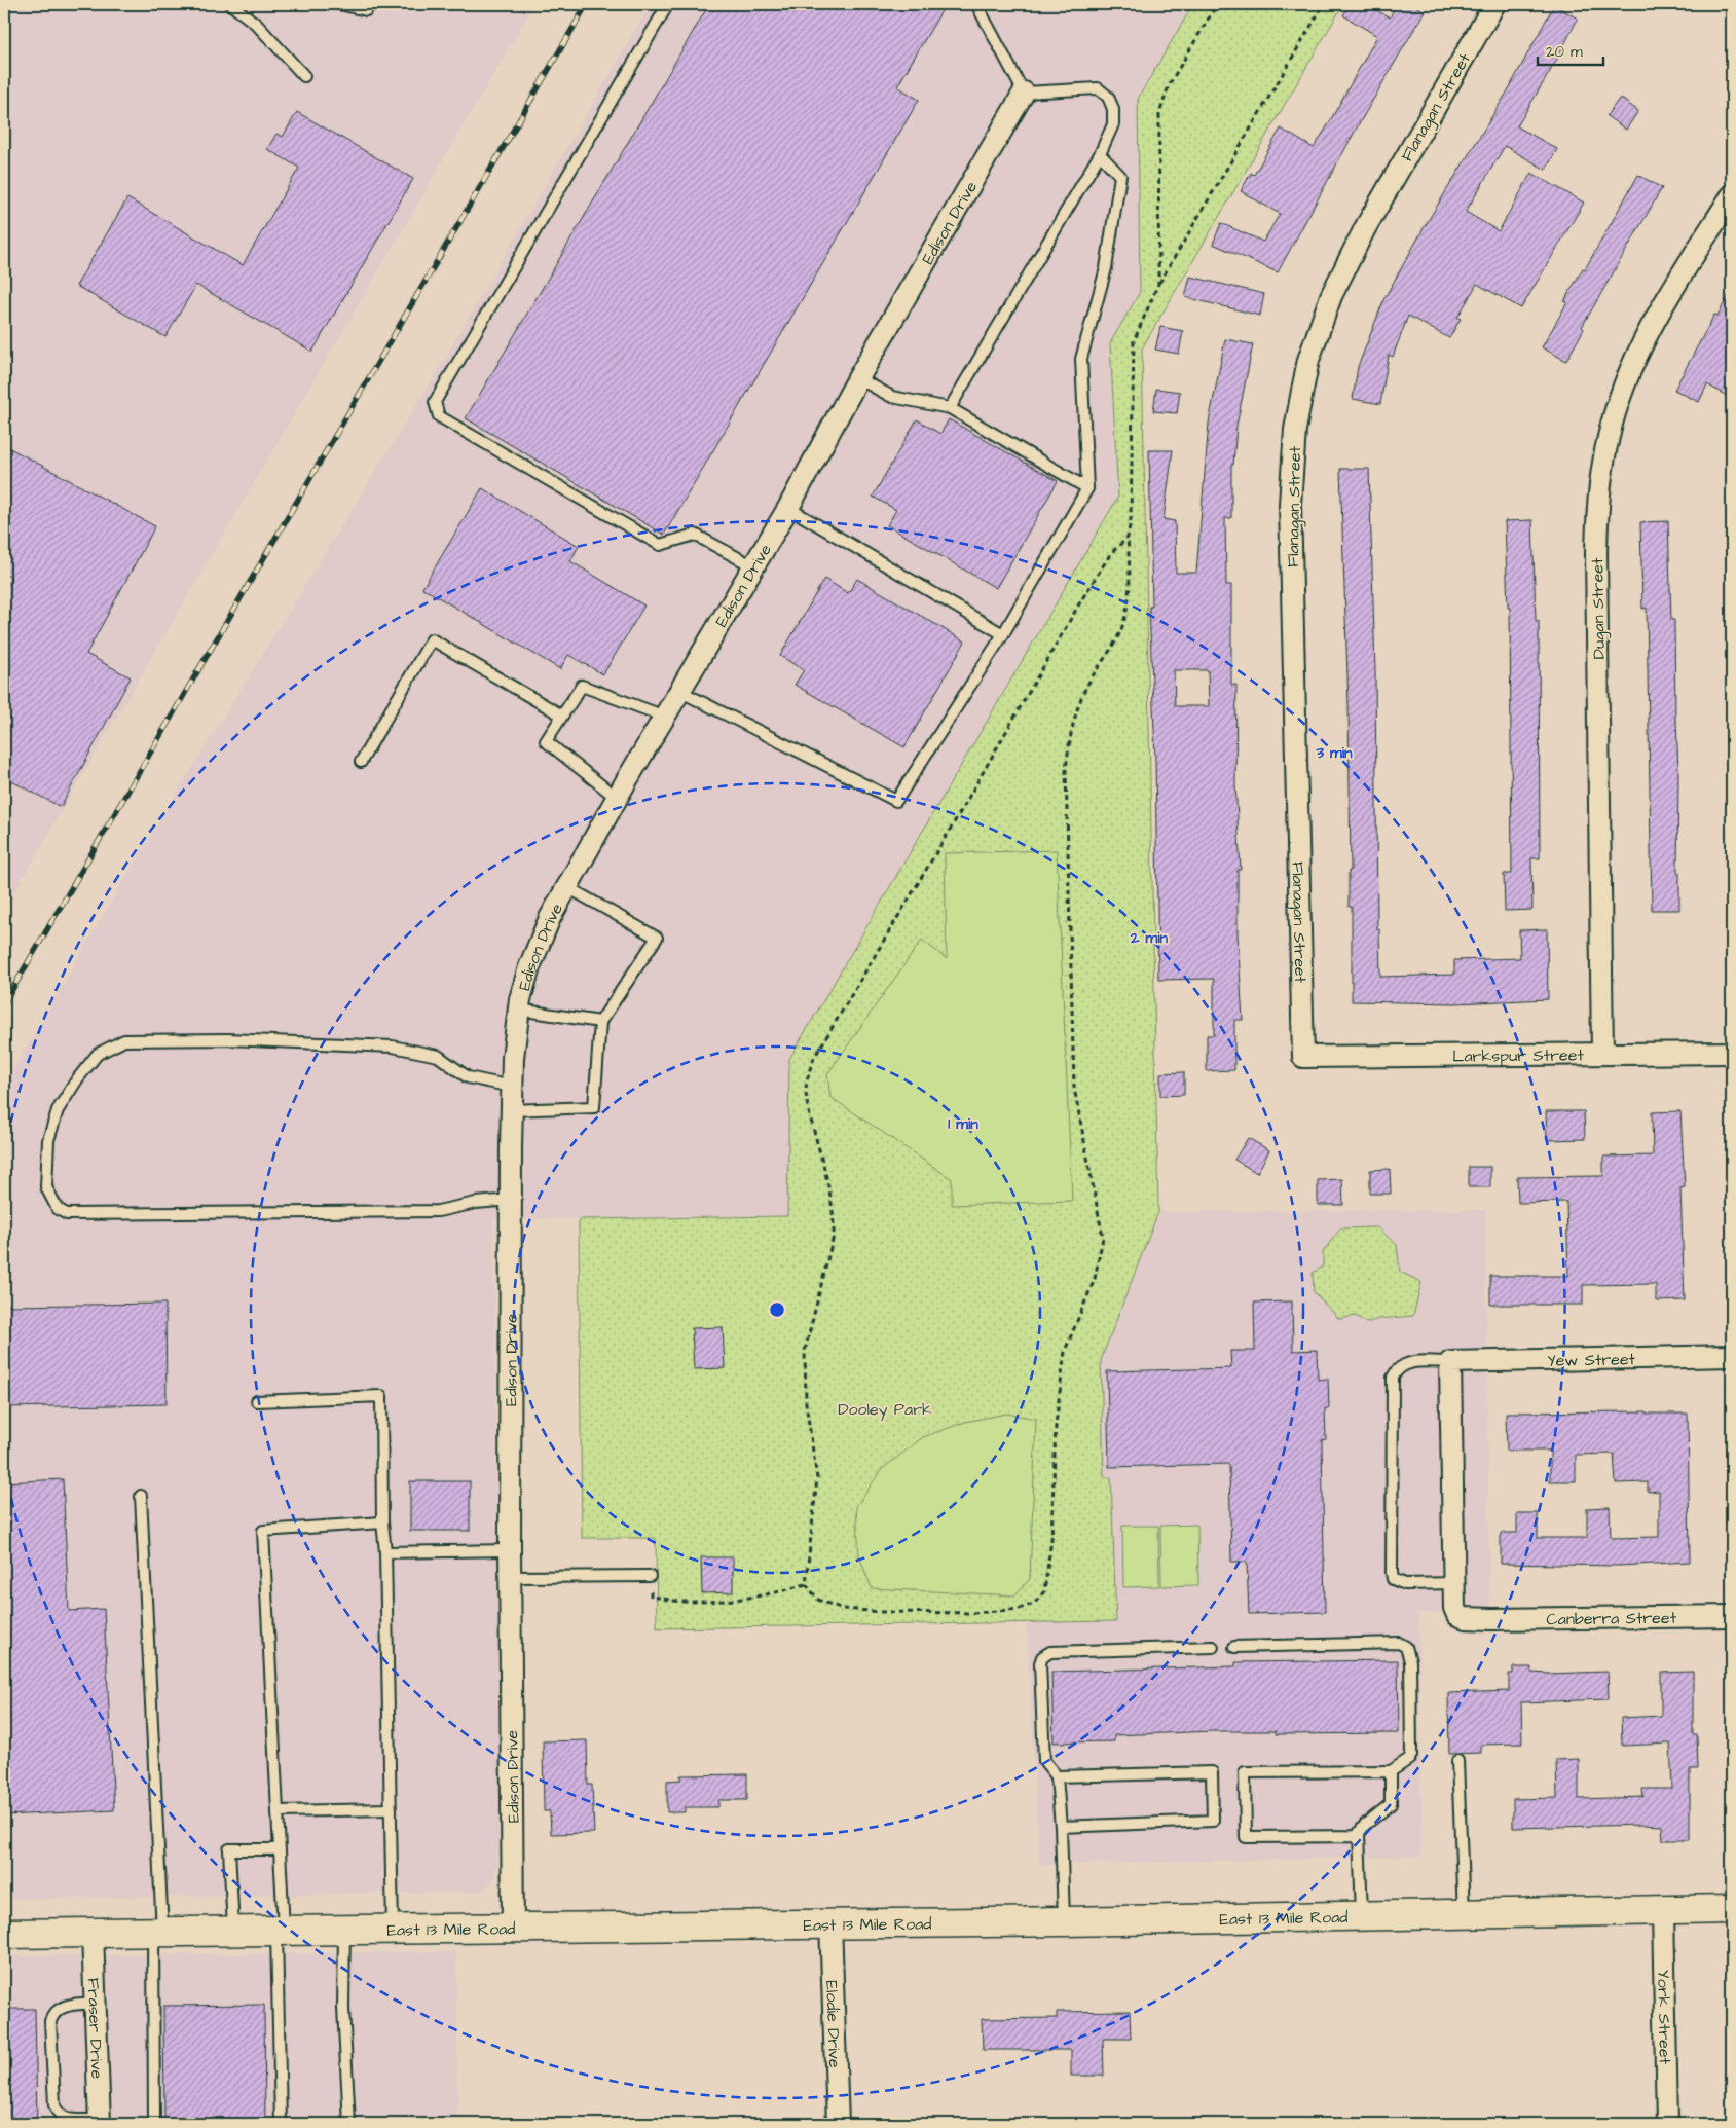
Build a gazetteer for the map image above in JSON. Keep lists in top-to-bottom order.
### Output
{
  "streets": {
    "main road": ["East 13 Mile Road"],
    "street": [
      "Flanagan Street",
      "Edison Drive",
      "Dugan Street",
      "Larkspur Street",
      "Yew Street",
      "Canberra Street",
      "York Street",
      "Elodie Drive",
      "Fraser Drive"
    ]
  },
  "crossings": [
    ["Flanagan Street", "Larkspur Street"],
    ["Edison Drive", "East 13 Mile Road"],
    ["Dugan Street", "Larkspur Street"],
    ["East 13 Mile Road", "York Street"],
    ["East 13 Mile Road", "Elodie Drive"],
    ["East 13 Mile Road", "Fraser Drive"]
  ],
  "parks": ["Dooley Park"],
  "scale_bar": "20 m",
  "rings": ["3 min", "2 min", "1 min"]
}
